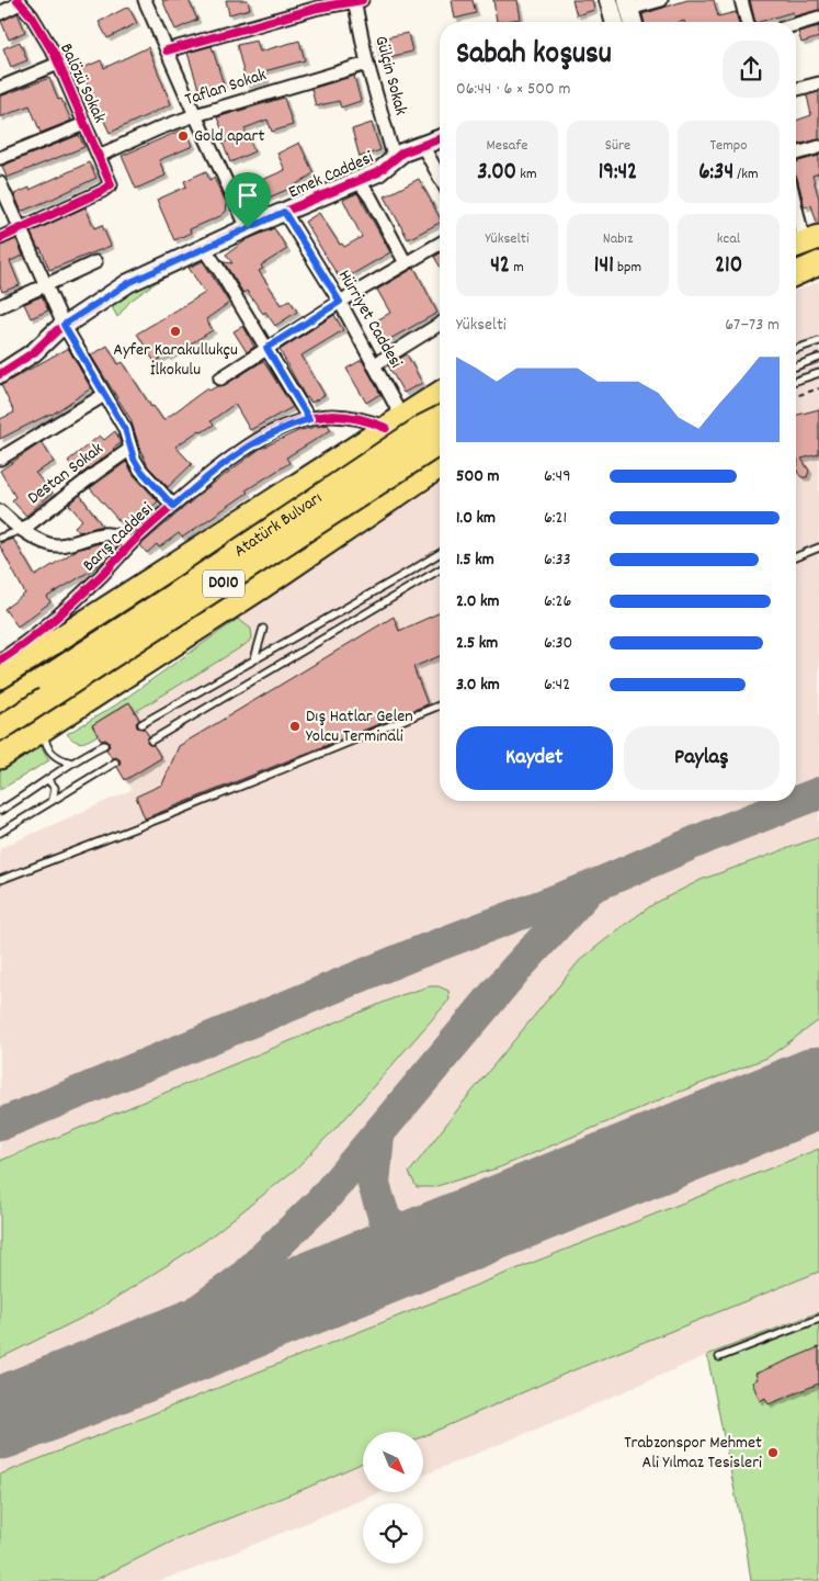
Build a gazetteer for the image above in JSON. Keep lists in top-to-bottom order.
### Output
{
  "streets": {
    "highway": ["Atatürk Bulvarı", "D010"],
    "street": [
      "Gülçin Sokak",
      "Balözü Sokak",
      "Taflan Sokak",
      "Emek Caddesi",
      "Hürriyet Caddesi",
      "Destan Sokak",
      "Barış Caddesi"
    ]
  },
  "crossings": [
    ["Gülçin Sokak", "Taflan Sokak"],
    ["Gülçin Sokak", "Emek Caddesi"],
    ["Balözü Sokak", "Taflan Sokak"],
    ["Emek Caddesi", "Hürriyet Caddesi"],
    ["Hürriyet Caddesi", "Barış Caddesi"]
  ],
  "places": [
    "Gold apart",
    "Ayfer Karakullukçu İlkokulu",
    "Dış Hatlar Gelen Yolcu Terminali",
    "Trabzonspor Mehmet Ali Yılmaz Tesisleri"
  ],
  "north": "bottom right",
  "page": {
    "heading": ["Sabah koşusu", "06:44 · 6 × 500 m"],
    "stats": [
      ["Mesafe", "3.00 km"],
      ["Süre", "19:42"],
      ["Tempo", "6:34 /km"],
      ["Yükselti", "42 m"],
      ["Nabız", "141 bpm"],
      ["kcal", "210"]
    ],
    "chart": ["Yükselti", "67–73 m"],
    "list": [
      {
        "name": "500 m",
        "note": "6:49"
      },
      {
        "name": "1.0 km",
        "note": "6:21"
      },
      {
        "name": "1.5 km",
        "note": "6:33"
      },
      {
        "name": "2.0 km",
        "note": "6:26"
      },
      {
        "name": "2.5 km",
        "note": "6:30"
      },
      {
        "name": "3.0 km",
        "note": "6:42"
      }
    ],
    "buttons": ["Kaydet", "Paylaş"]
  }
}
